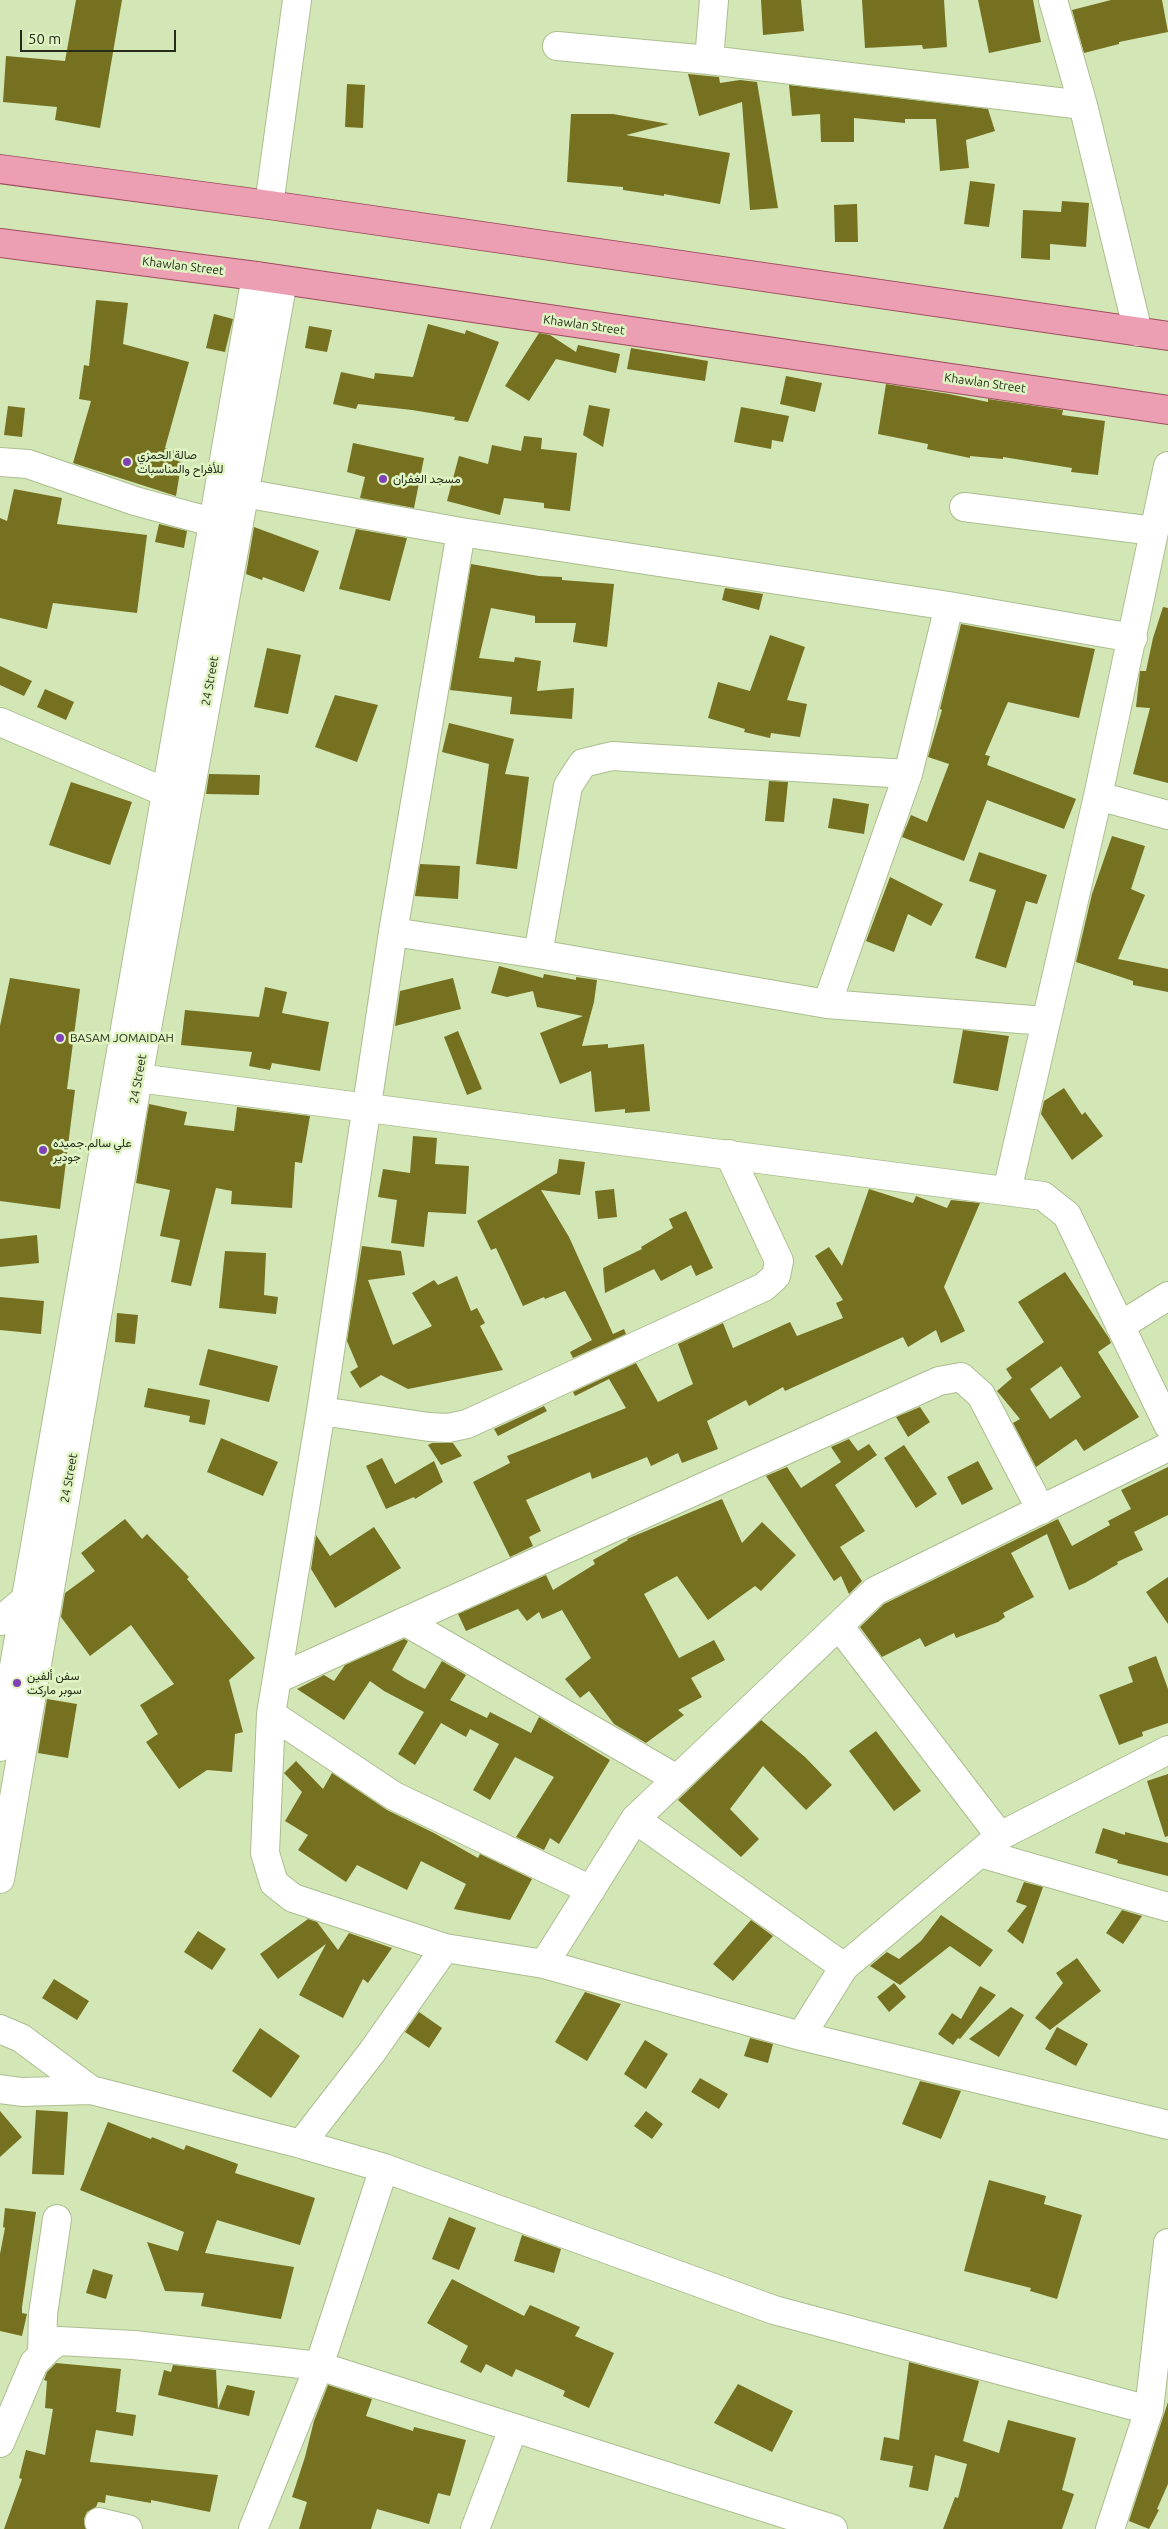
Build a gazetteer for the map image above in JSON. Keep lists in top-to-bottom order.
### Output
{
  "streets": {
    "main road": ["Khawlan Street"],
    "street": ["24 Street"]
  },
  "crossings": [
    ["Khawlan Street", "24 Street"]
  ],
  "places": [
    "صالة الحمزي للأفراح والمناسبات",
    "مسجد الغفران",
    "BASAM JOMAIDAH",
    "علي سالم.جميده جودير",
    "سفن ألفين سوبر ماركت"
  ],
  "scale_bar": "50 m"
}
